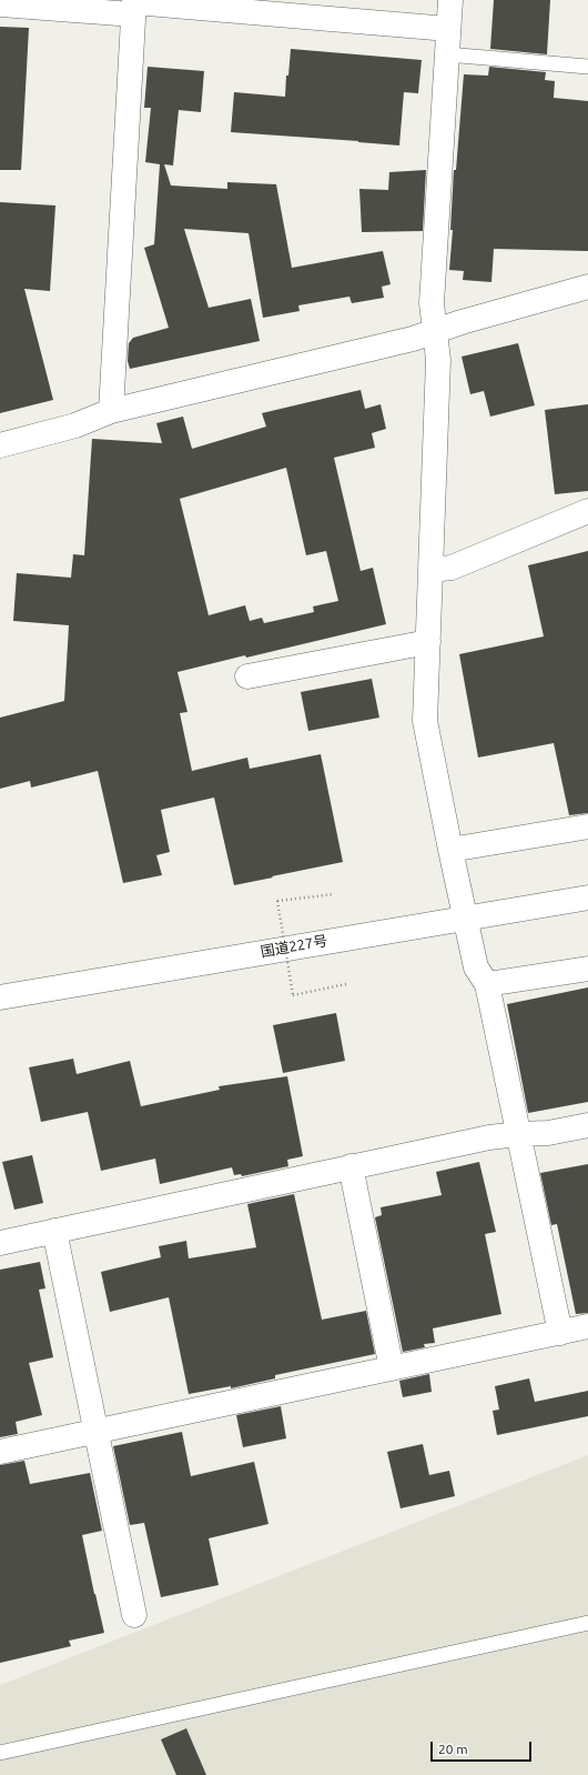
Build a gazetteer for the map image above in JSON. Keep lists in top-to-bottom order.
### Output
{
  "streets": {
    "main road": ["国道227号"]
  },
  "scale_bar": "20 m"
}
